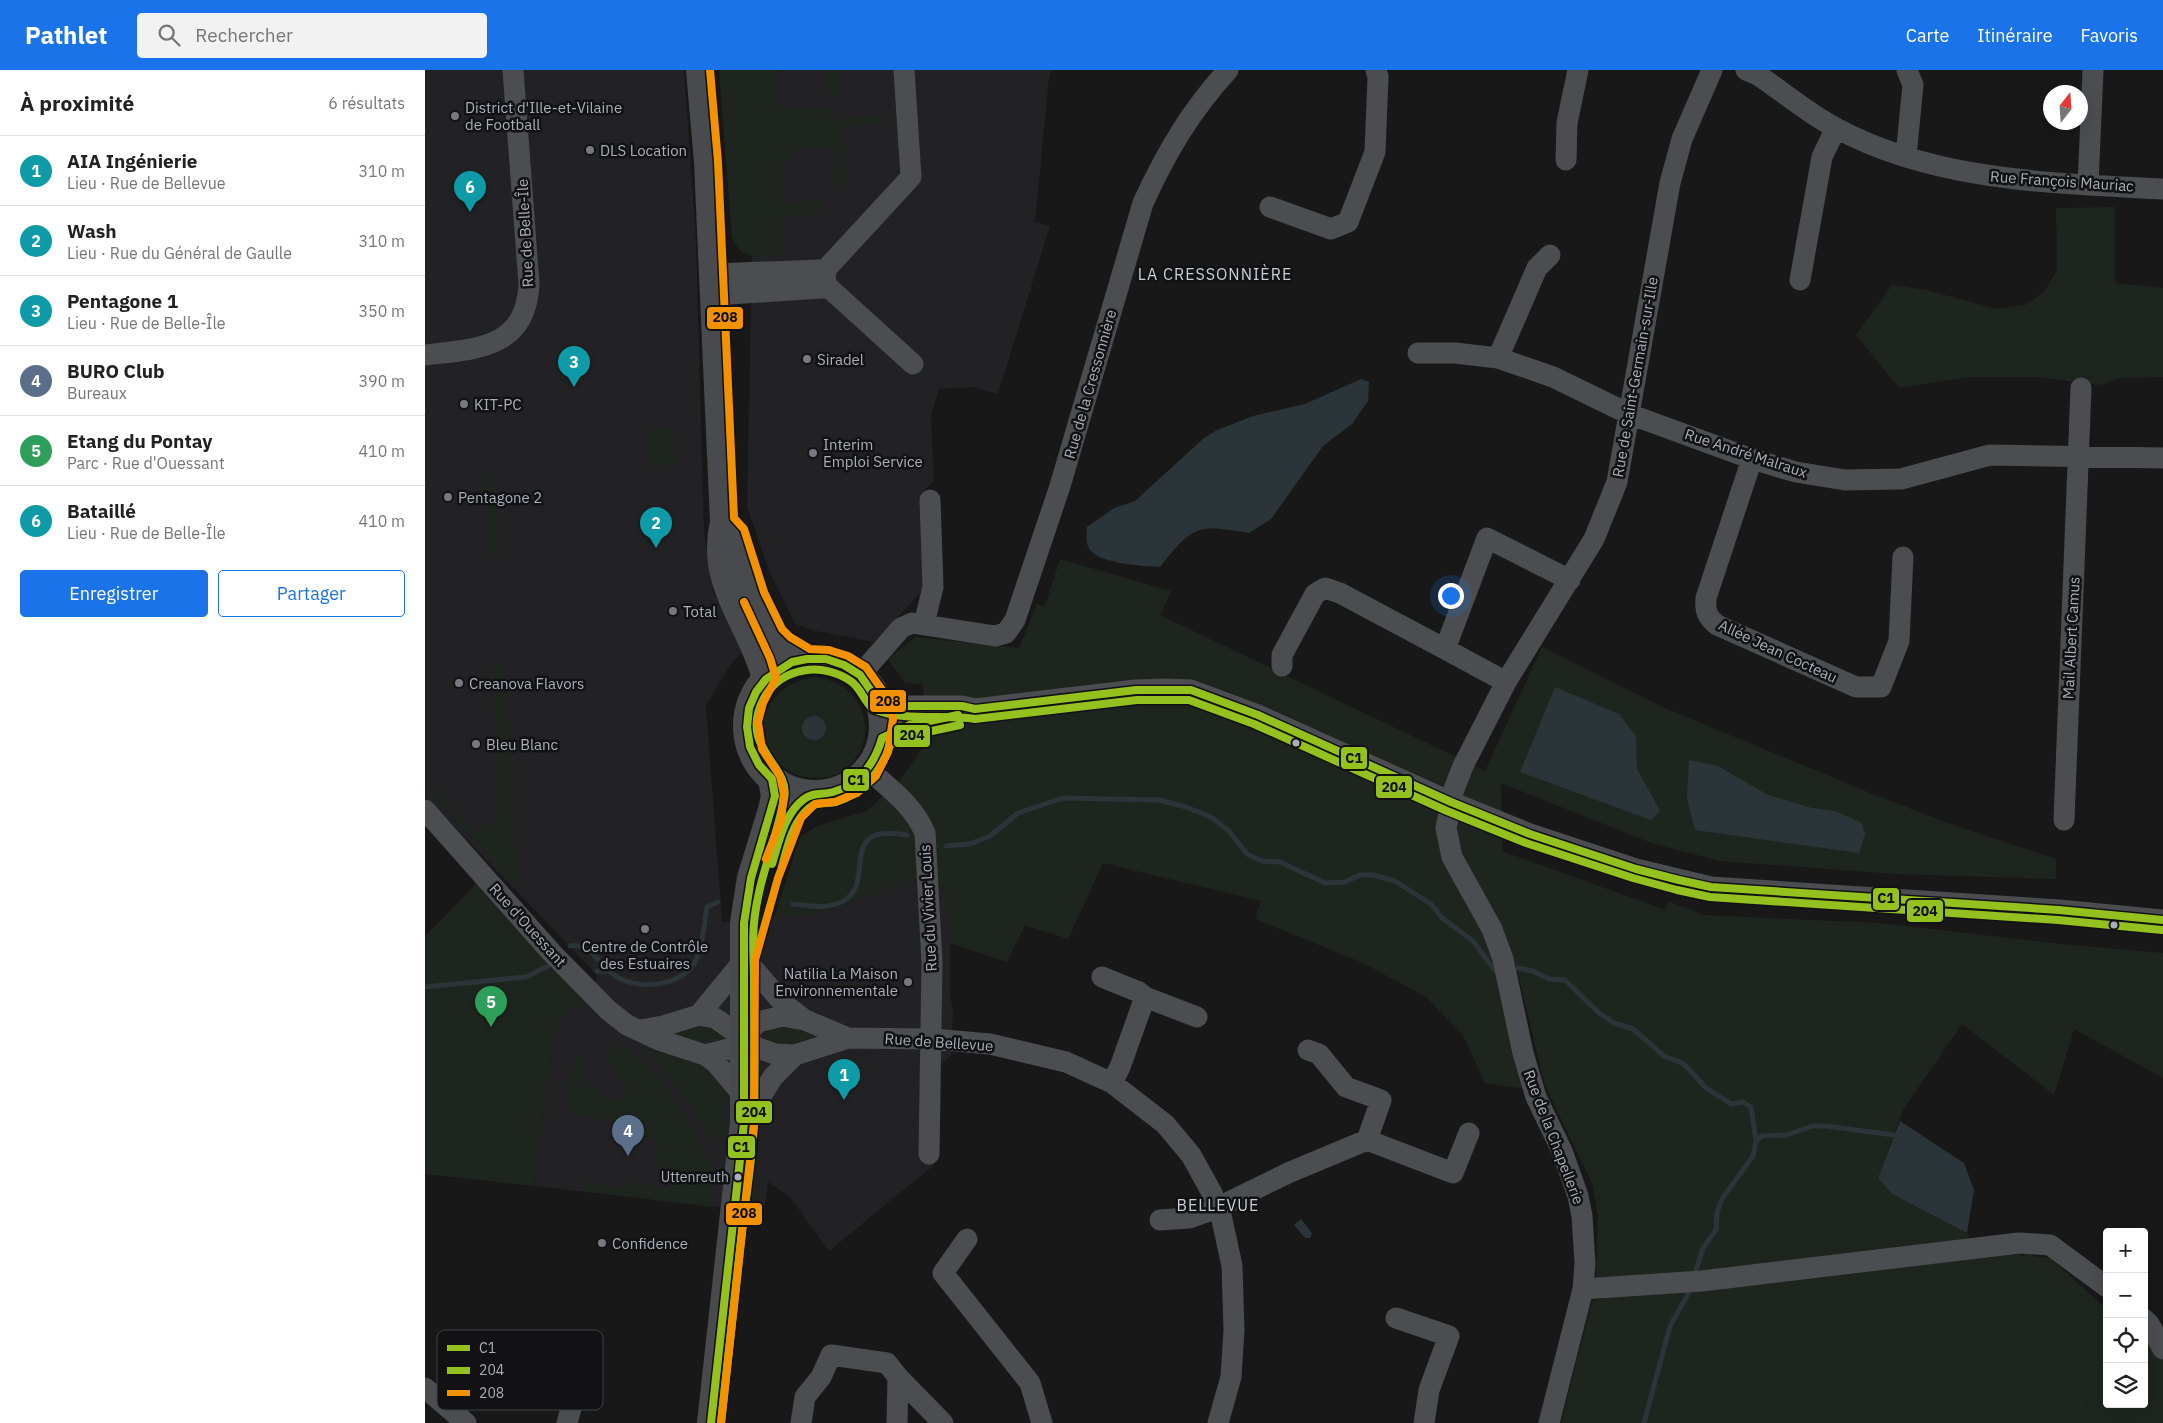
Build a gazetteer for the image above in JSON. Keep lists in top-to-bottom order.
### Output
{
  "streets": {
    "street": [
      "Rue François Mauriac",
      "Rue de Belle-Île",
      "Rue de Saint-Germain-sur-Ille",
      "Rue de la Cressonnière",
      "Rue André Malraux",
      "Mail Albert Camus",
      "Allée Jean Cocteau",
      "Rue du Vivier Louis",
      "Rue d'Ouessant",
      "Rue de Bellevue",
      "Rue de la Chapellerie"
    ]
  },
  "crossings": [
    ["Rue de Saint-Germain-sur-Ille", "Rue André Malraux"],
    ["Rue de Saint-Germain-sur-Ille", "Rue de la Chapellerie"],
    ["Rue de la Cressonnière", "Rue du Vivier Louis"],
    ["Rue André Malraux", "Mail Albert Camus"],
    ["Rue André Malraux", "Allée Jean Cocteau"],
    ["Rue du Vivier Louis", "Rue de Bellevue"]
  ],
  "districts": ["LA CRESSONNIÈRE", "BELLEVUE"],
  "places": [
    "District d'Ille-et-Vilaine de Football",
    "DLS Location",
    "Siradel",
    "KIT-PC",
    "Interim Emploi Service",
    "Pentagone 2",
    "Total",
    "Creanova Flavors",
    "Bleu Blanc",
    "Centre de Contrôle des Estuaires",
    "Natilia La Maison Environnementale",
    "Uttenreuth",
    "Confidence"
  ],
  "lines": ["transit line 208", "transit line C1", "transit line 204"],
  "legend": ["C1", "204", "208"],
  "north": "top",
  "page": {
    "header": "Pathlet",
    "search": "Rechercher",
    "nav": ["Carte", "Itinéraire", "Favoris"],
    "heading": ["À proximité", "6 résultats"],
    "list": [
      {
        "mark": "1",
        "name": "AIA Ingénierie",
        "note": "Lieu · Rue de Bellevue",
        "value": "310 m"
      },
      {
        "mark": "2",
        "name": "Wash",
        "note": "Lieu · Rue du Général de Gaulle",
        "value": "310 m"
      },
      {
        "mark": "3",
        "name": "Pentagone 1",
        "note": "Lieu · Rue de Belle-Île",
        "value": "350 m"
      },
      {
        "mark": "4",
        "name": "BURO Club",
        "note": "Bureaux",
        "value": "390 m"
      },
      {
        "mark": "5",
        "name": "Etang du Pontay",
        "note": "Parc · Rue d'Ouessant",
        "value": "410 m"
      },
      {
        "mark": "6",
        "name": "Bataillé",
        "note": "Lieu · Rue de Belle-Île",
        "value": "410 m"
      }
    ],
    "pins": [
      "6",
      "3",
      "2",
      "5",
      "1",
      "4"
    ],
    "buttons": ["Enregistrer", "Partager"],
    "map_buttons": ["+", "−"]
  }
}
